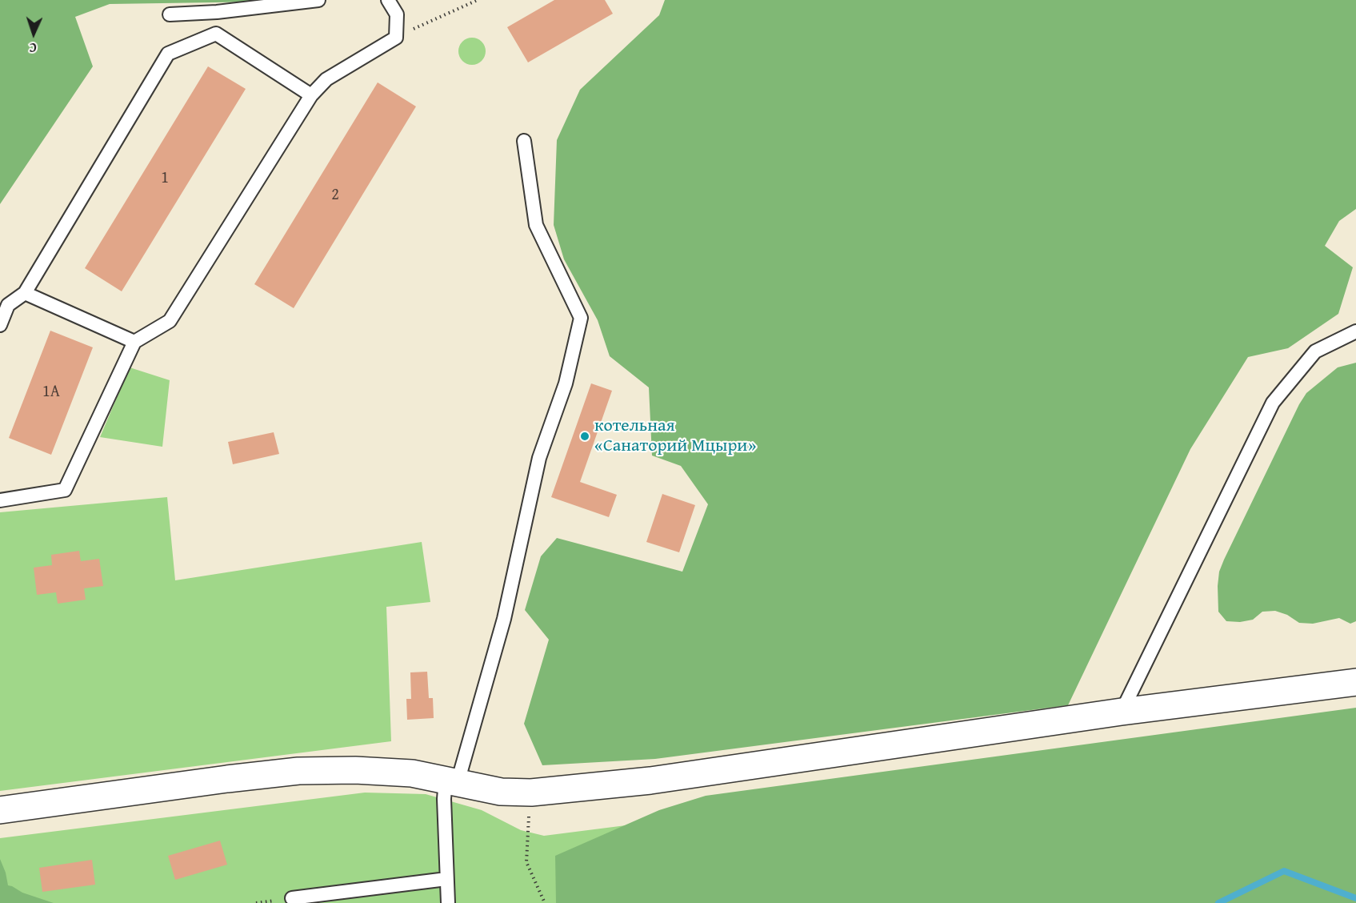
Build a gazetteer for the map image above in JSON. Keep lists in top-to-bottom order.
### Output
{
  "places": ["котельная «Санаторий Мцыри»"],
  "house_numbers": ["1", "2", "1А"],
  "north": "bottom"
}
